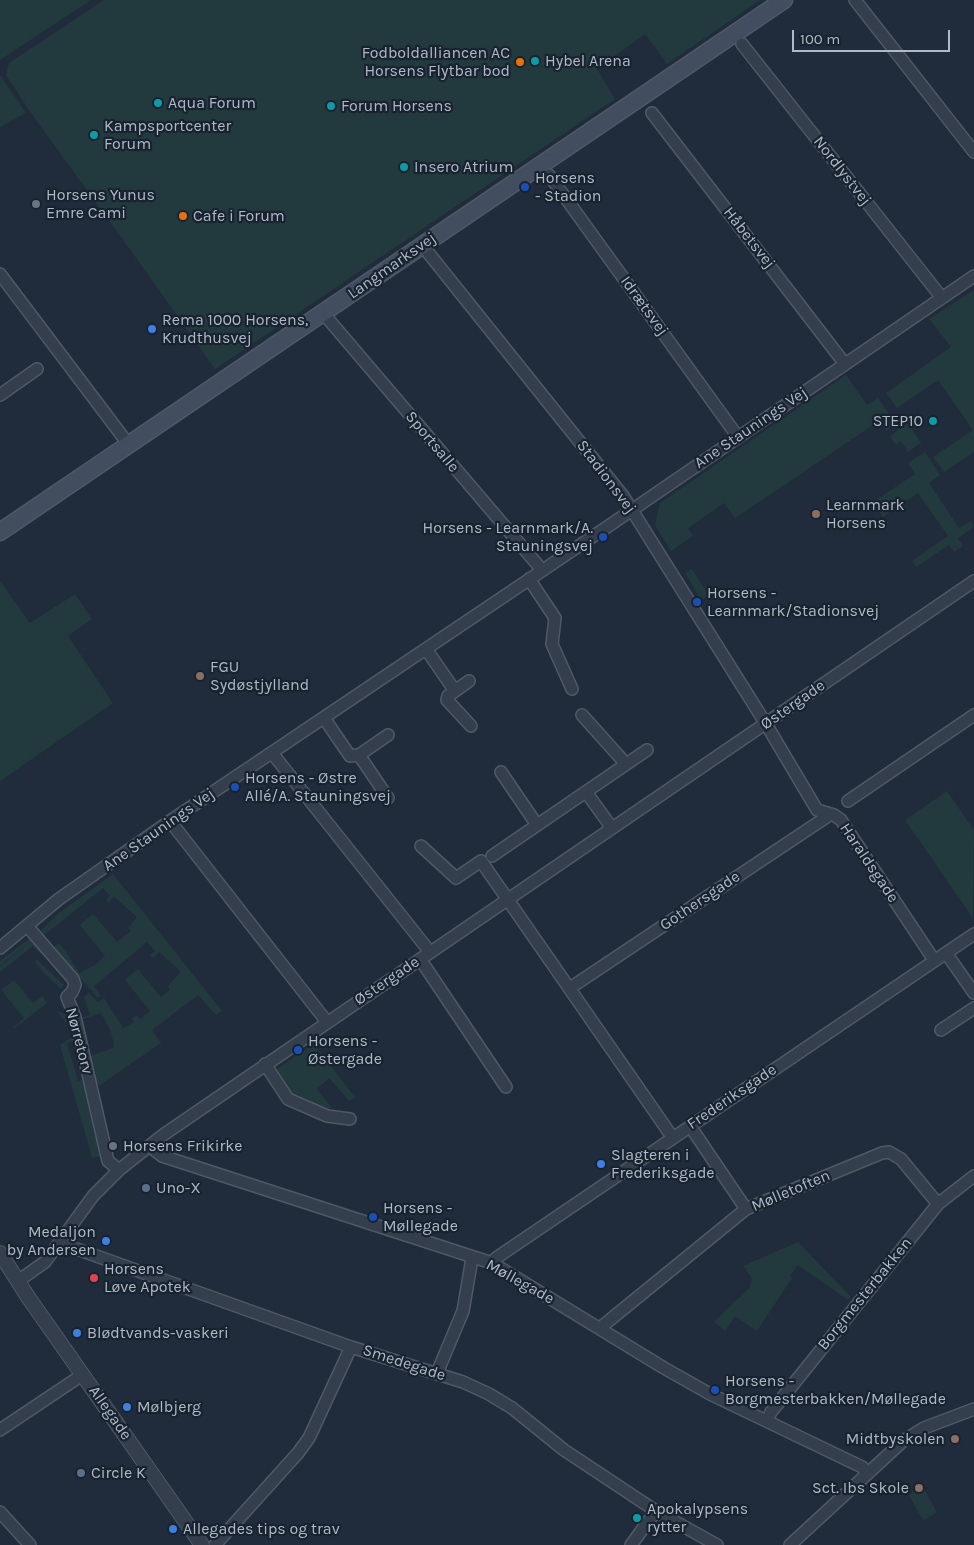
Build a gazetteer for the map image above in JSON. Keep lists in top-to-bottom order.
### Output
{
  "streets": {
    "main road": ["Langmarksvej"],
    "street": [
      "Nordlystvej",
      "Håbetsvej",
      "Idrætsvej",
      "Ane Staunings Vej",
      "Sportsalle",
      "Stadionsvej",
      "Østergade",
      "Haraldsgade",
      "Gothersgade",
      "Nørretorv",
      "Frederiksgade",
      "Mølletoften",
      "Møllegade",
      "Borgmesterbakken",
      "Smedegade",
      "Allegade"
    ]
  },
  "crossings": [
    ["Nordlystvej", "Ane Staunings Vej"],
    ["Håbetsvej", "Ane Staunings Vej"],
    ["Langmarksvej", "Sportsalle"],
    ["Langmarksvej", "Stadionsvej"],
    ["Idrætsvej", "Ane Staunings Vej"],
    ["Ane Staunings Vej", "Sportsalle"],
    ["Ane Staunings Vej", "Stadionsvej"],
    ["Ane Staunings Vej", "Nørretorv"],
    ["Stadionsvej", "Østergade"],
    ["Stadionsvej", "Haraldsgade"],
    ["Østergade", "Haraldsgade"],
    ["Østergade", "Møllegade"],
    ["Haraldsgade", "Gothersgade"],
    ["Haraldsgade", "Frederiksgade"],
    ["Frederiksgade", "Møllegade"],
    ["Mølletoften", "Møllegade"],
    ["Mølletoften", "Borgmesterbakken"],
    ["Møllegade", "Borgmesterbakken"]
  ],
  "places": [
    "Hybel Arena",
    "Fodboldalliancen AC Horsens Flytbar bod",
    "Aqua Forum",
    "Forum Horsens",
    "Kampsportcenter Forum",
    "Insero Atrium",
    "Horsens - Stadion",
    "Horsens Yunus Emre Cami",
    "Cafe i Forum",
    "Rema 1000 Horsens, Krudthusvej",
    "STEP10",
    "Learnmark Horsens",
    "Horsens - Learnmark/A. Stauningsvej",
    "Horsens - Learnmark/Stadionsvej",
    "FGU Sydøstjylland",
    "Horsens - Østre Allé/A. Stauningsvej",
    "Horsens - Østergade",
    "Horsens Frikirke",
    "Slagteren i Frederiksgade",
    "Uno-X",
    "Horsens - Møllegade",
    "Medaljon by Andersen",
    "Horsens Løve Apotek",
    "Blødtvands-vaskeri",
    "Horsens - Borgmesterbakken/Møllegade",
    "Mølbjerg",
    "Midtbyskolen",
    "Circle K",
    "Sct. Ibs Skole",
    "Apokalypsens rytter",
    "Allegades tips og trav"
  ],
  "scale_bar": "100 m"
}
